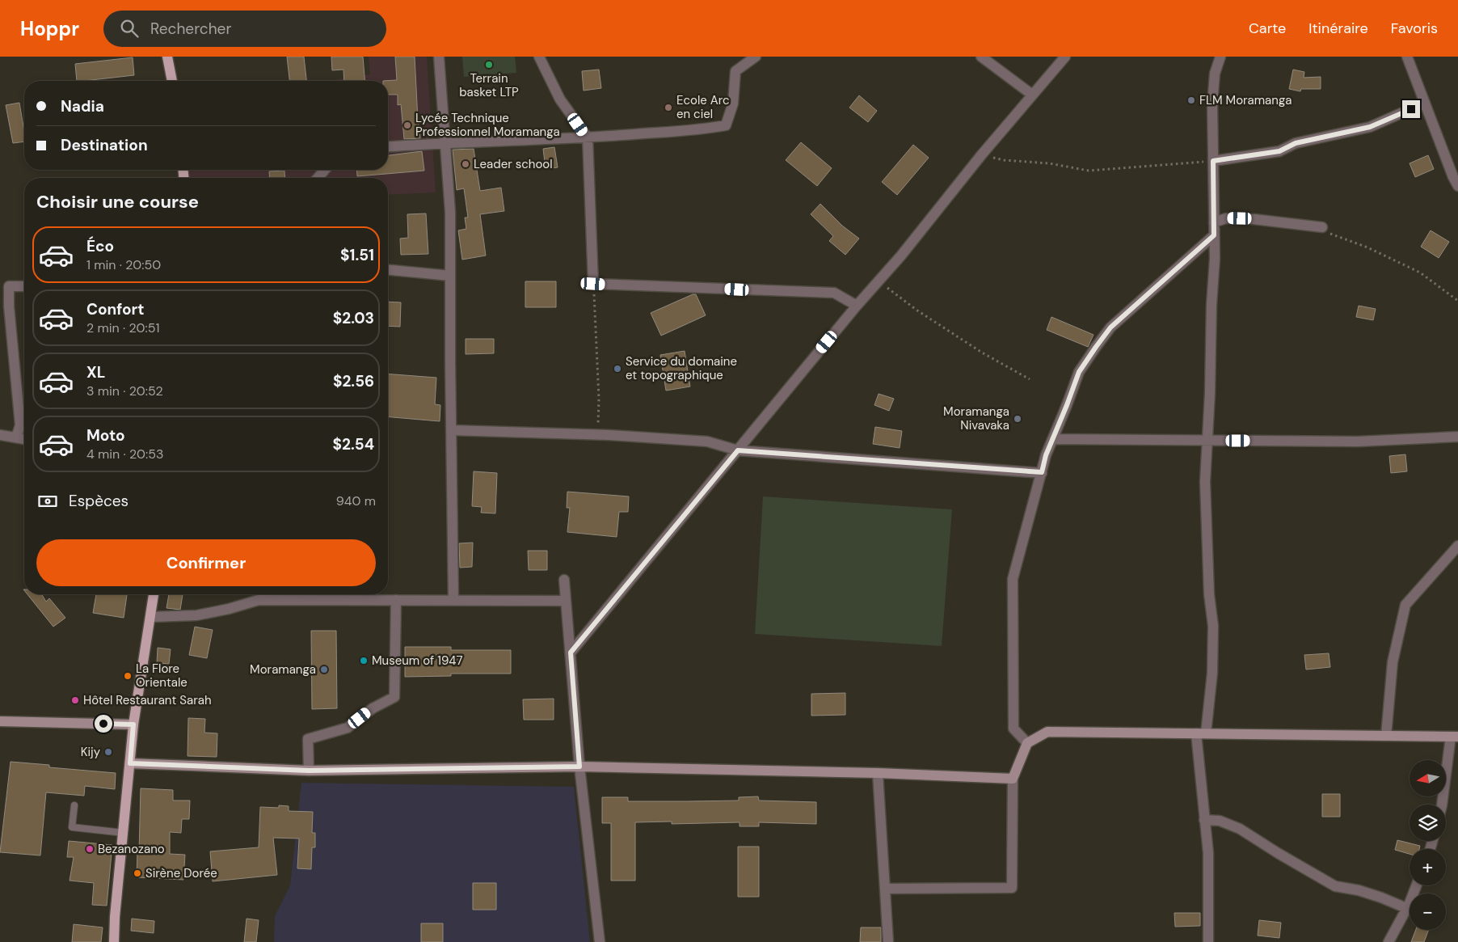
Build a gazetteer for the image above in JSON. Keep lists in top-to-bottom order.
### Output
{
  "places": [
    "Terrain basket LTP",
    "FLM Moramanga",
    "Ecole Arc en ciel",
    "Lycée Technique Professionnel Moramanga",
    "Leader school",
    "Service du domaine et topographique",
    "Moramanga Nivavaka",
    "Museum of 1947",
    "Moramanga",
    "La Flore Orientale",
    "Hôtel Restaurant Sarah",
    "Kijy",
    "Bezanozano",
    "Sirène Dorée"
  ],
  "north": "left",
  "page": {
    "header": "Hoppr",
    "search": "Rechercher",
    "nav": ["Carte", "Itinéraire", "Favoris"],
    "banner": ["Nadia", "Destination"],
    "heading": "Choisir une course",
    "list": [
      {
        "name": "Éco",
        "note": "1 min · 20:50",
        "value": "$1.51"
      },
      {
        "name": "Confort",
        "note": "2 min · 20:51",
        "value": "$2.03"
      },
      {
        "name": "XL",
        "note": "3 min · 20:52",
        "value": "$2.56"
      },
      {
        "name": "Moto",
        "note": "4 min · 20:53",
        "value": "$2.54"
      }
    ],
    "pay": ["Espèces", "940 m"],
    "buttons": "Confirmer",
    "map_buttons": ["+", "−"]
  }
}
